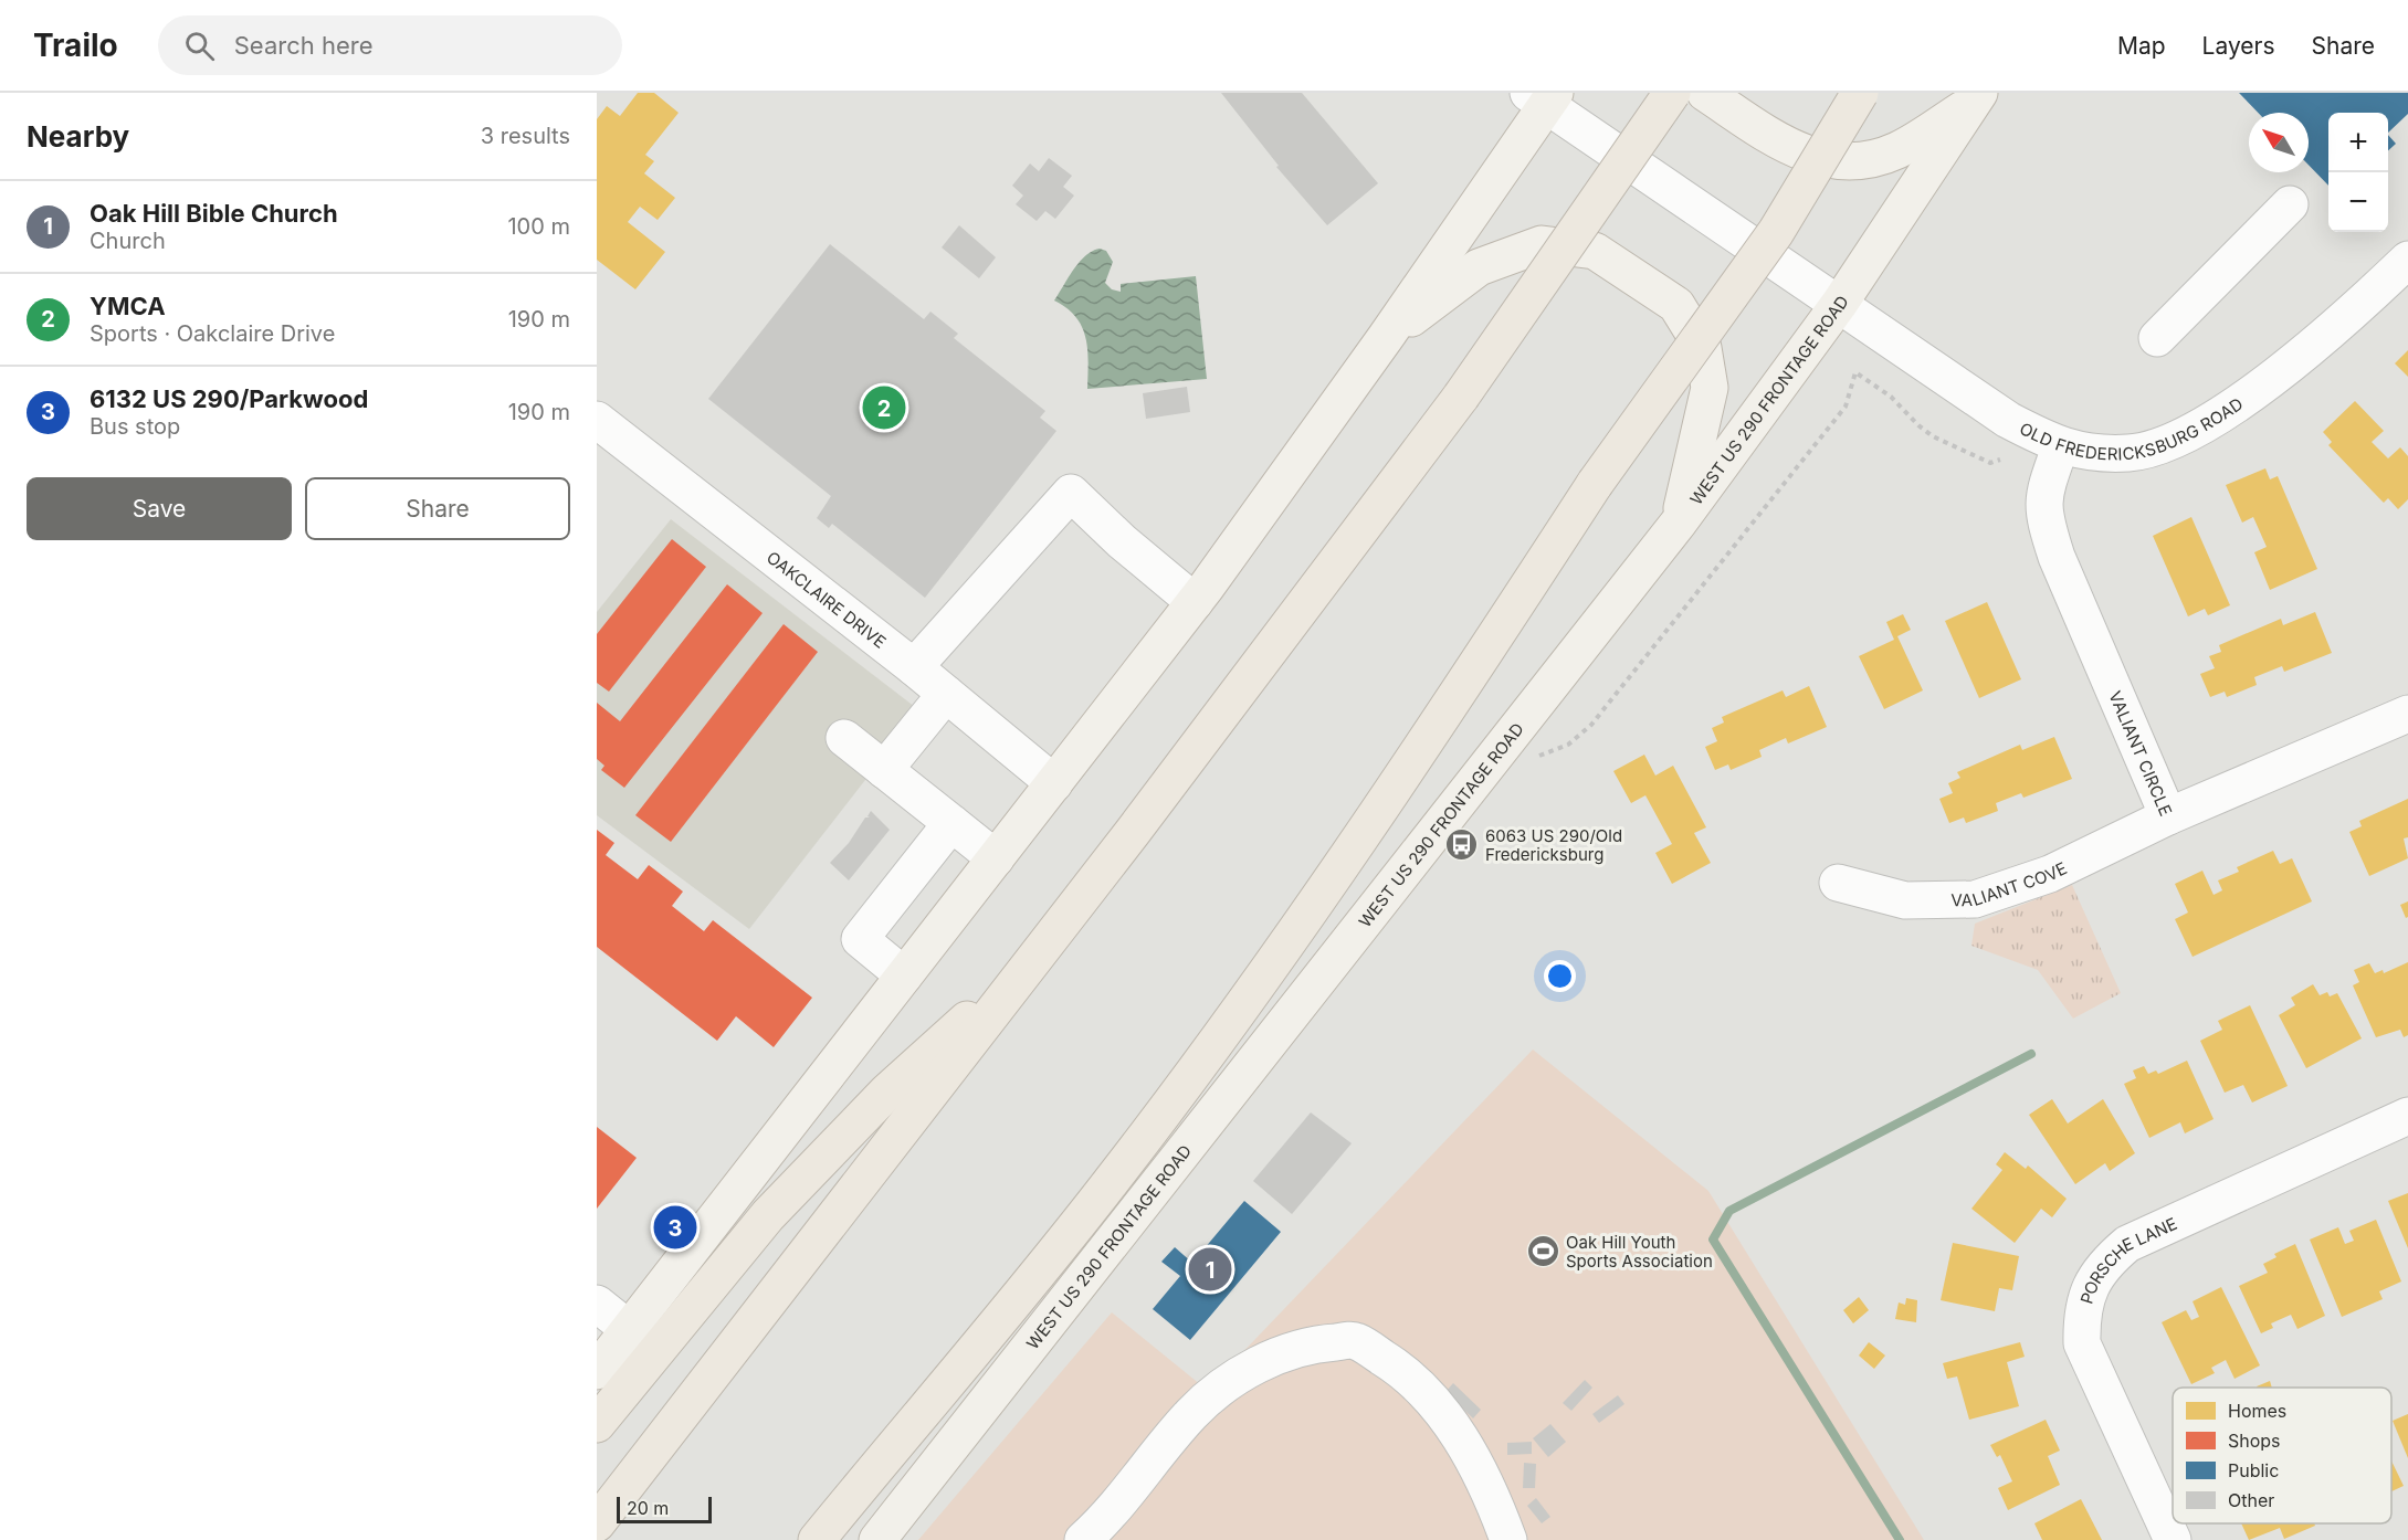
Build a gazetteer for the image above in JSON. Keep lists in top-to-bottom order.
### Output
{
  "streets": {
    "main road": ["WEST US 290 FRONTAGE ROAD"],
    "street": [
      "OLD FREDERICKSBURG ROAD",
      "OAKCLAIRE DRIVE",
      "VALIANT CIRCLE",
      "VALIANT COVE",
      "PORSCHE LANE"
    ]
  },
  "crossings": [
    ["WEST US 290 FRONTAGE ROAD", "OLD FREDERICKSBURG ROAD"],
    ["OLD FREDERICKSBURG ROAD", "VALIANT CIRCLE"],
    ["VALIANT CIRCLE", "VALIANT COVE"]
  ],
  "places": {
    "bus stop": ["6063 US 290/Old Fredericksburg"],
    "sports": ["Oak Hill Youth Sports Association"]
  },
  "legend": [
    "Homes",
    "Shops",
    "Public",
    "Other"
  ],
  "scale_bar": "20 m",
  "north": "top left",
  "page": {
    "header": "Trailo",
    "search": "Search here",
    "nav": ["Map", "Layers", "Share"],
    "heading": ["Nearby", "3 results"],
    "map_buttons": ["+", "−"],
    "list": [
      {
        "mark": "1",
        "name": "Oak Hill Bible Church",
        "note": "Church",
        "value": "100 m"
      },
      {
        "mark": "2",
        "name": "YMCA",
        "note": "Sports · Oakclaire Drive",
        "value": "190 m"
      },
      {
        "mark": "3",
        "name": "6132 US 290/Parkwood",
        "note": "Bus stop",
        "value": "190 m"
      }
    ],
    "pins": ["2", "3", "1"],
    "buttons": ["Save", "Share"],
    "scale": "20 m"
  }
}
